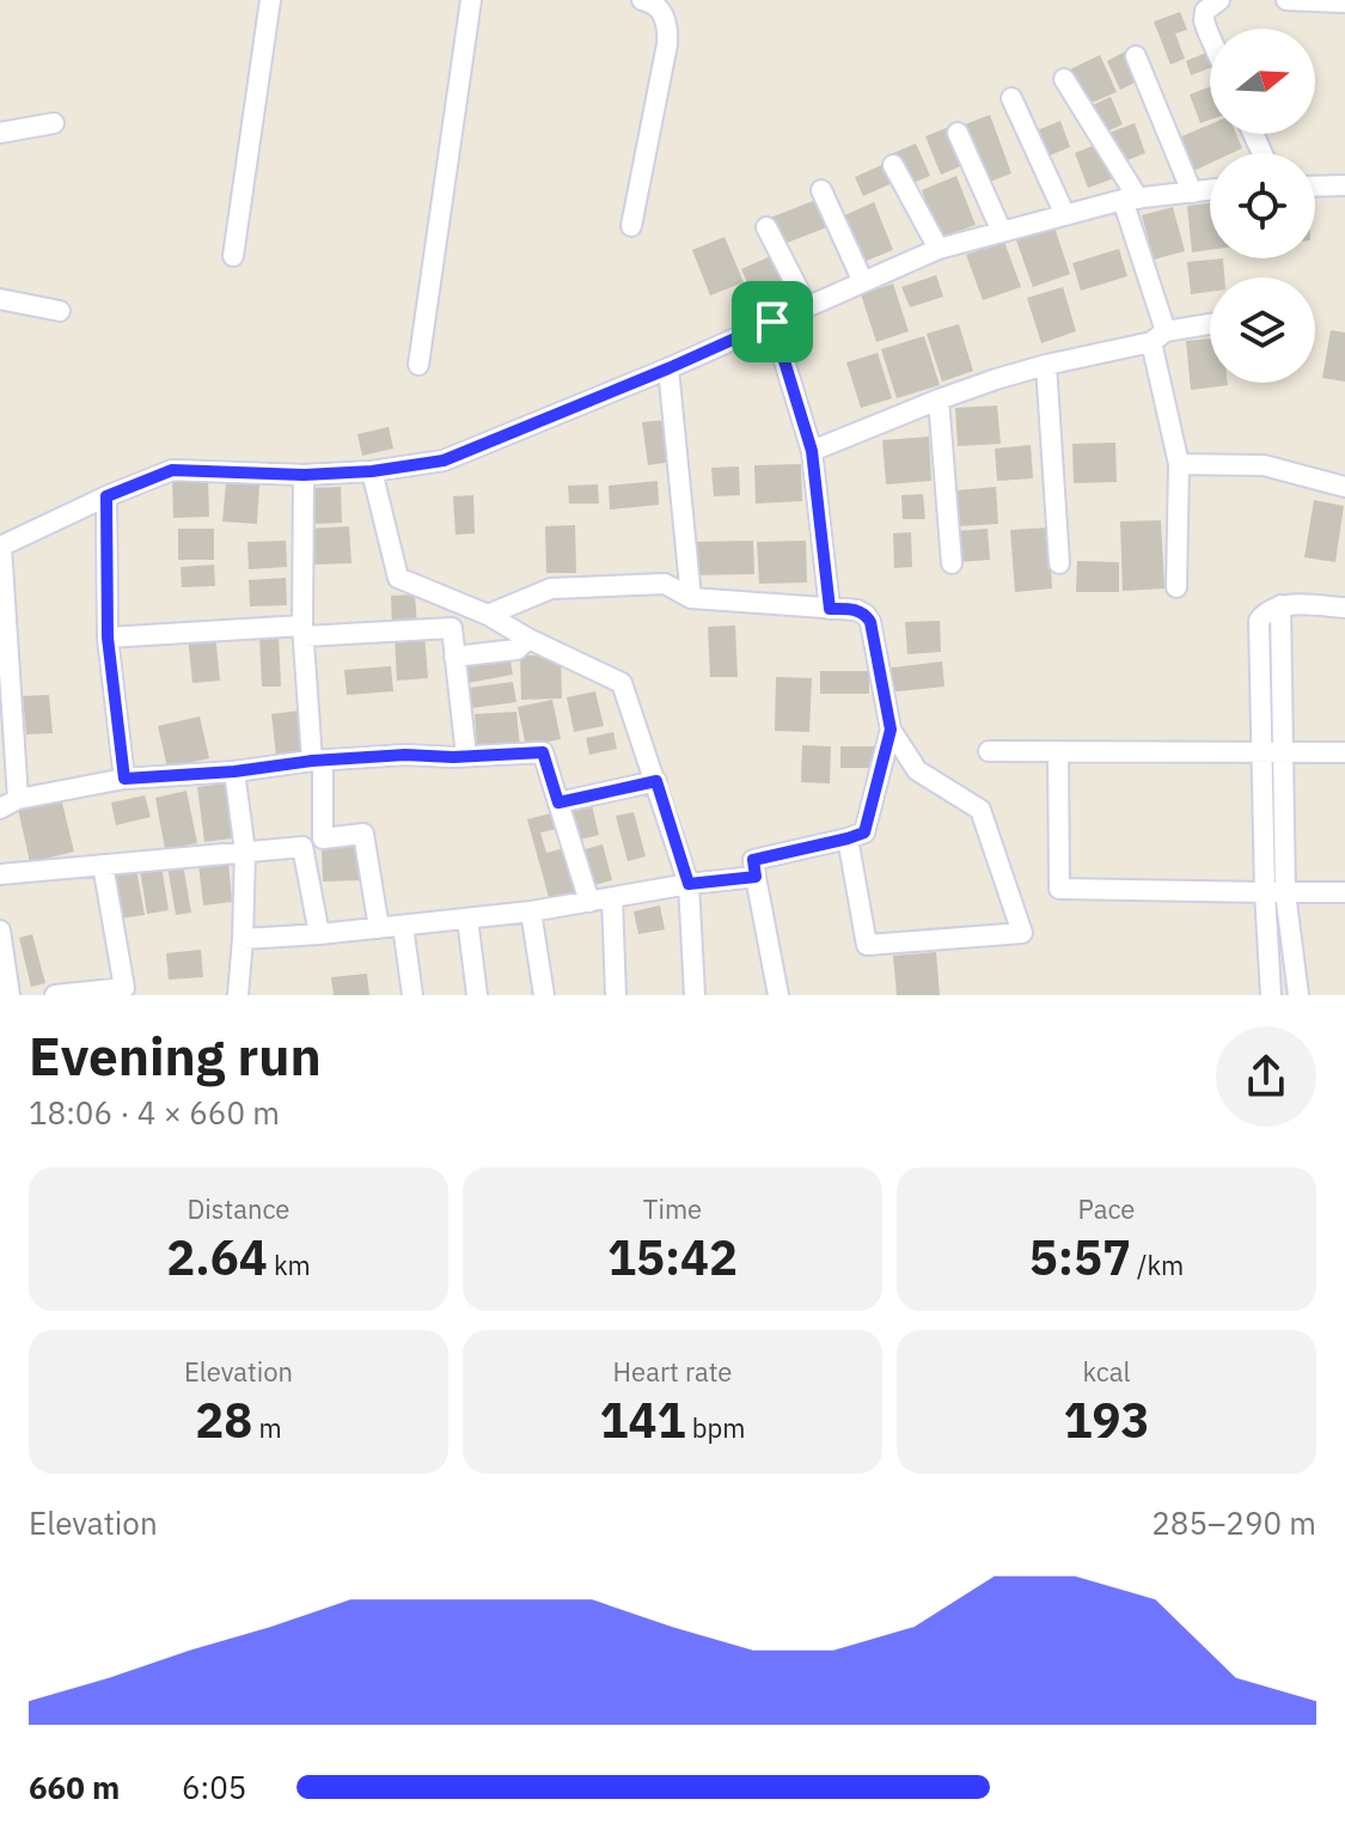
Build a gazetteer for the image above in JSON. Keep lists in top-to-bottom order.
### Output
{
  "north": "right",
  "page": {
    "heading": ["Evening run", "18:06 · 4 × 660 m"],
    "stats": [
      ["Distance", "2.64 km"],
      ["Time", "15:42"],
      ["Pace", "5:57 /km"],
      ["Elevation", "28 m"],
      ["Heart rate", "141 bpm"],
      ["kcal", "193"]
    ],
    "chart": ["Elevation", "285–290 m"],
    "list": [
      {
        "name": "660 m",
        "note": "6:05"
      }
    ]
  }
}
